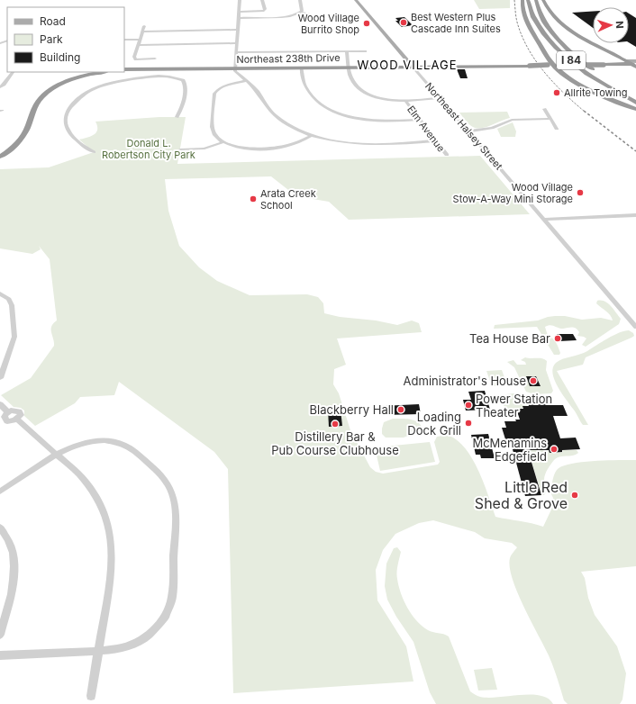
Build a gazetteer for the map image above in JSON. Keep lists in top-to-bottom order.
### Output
{
  "streets": {
    "highway": ["Northeast 238th Drive", "I 84"],
    "main road": ["Northeast Halsey Street"],
    "street": ["Elm Avenue"]
  },
  "crossings": [
    ["Northeast 238th Drive", "Northeast Halsey Street"]
  ],
  "districts": ["WOOD VILLAGE"],
  "parks": ["Donald L. Robertson City Park"],
  "places": [
    "Best Western Plus Cascade Inn Suites",
    "Wood Village Burrito Shop",
    "Allrite Towing",
    "Wood Village Stow-A-Way Mini Storage",
    "Arata Creek School",
    "Tea House Bar",
    "Administrator's House",
    "Power Station Theater",
    "Blackberry Hall",
    "Loading Dock Grill",
    "Distillery Bar & Pub Course Clubhouse",
    "McMenamins Edgefield",
    "Little Red Shed & Grove"
  ],
  "legend": ["Road", "Park", "Building"],
  "north": "right"
}
